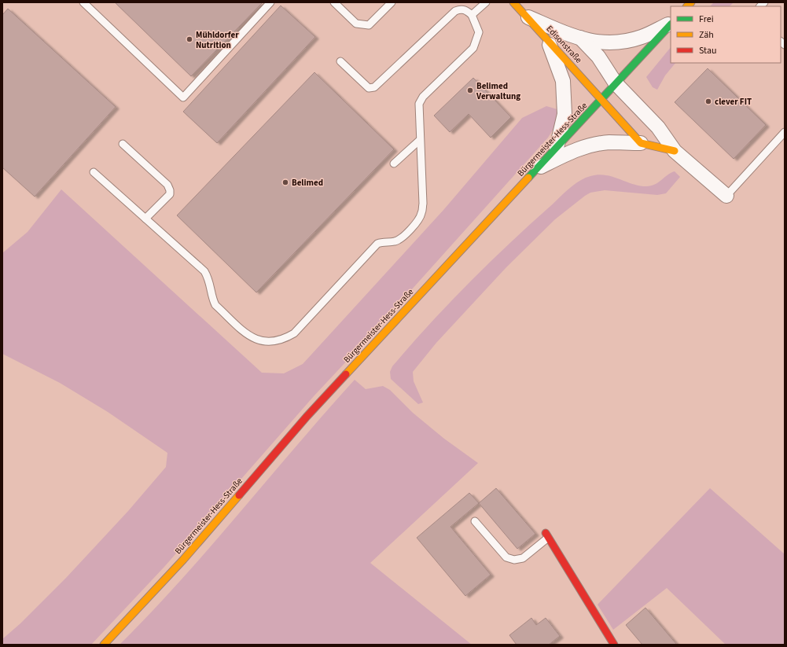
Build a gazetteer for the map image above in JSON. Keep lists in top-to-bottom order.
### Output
{
  "streets": {
    "main road": ["Edisonstraße", "Bürgermeister-Hess-Straße"]
  },
  "crossings": [
    ["Edisonstraße", "Bürgermeister-Hess-Straße"]
  ],
  "places": [
    "Mühldorfer Nutrition",
    "Belimed Verwaltung",
    "clever FIT",
    "Belimed"
  ],
  "legend": ["Frei", "Zäh", "Stau"]
}
